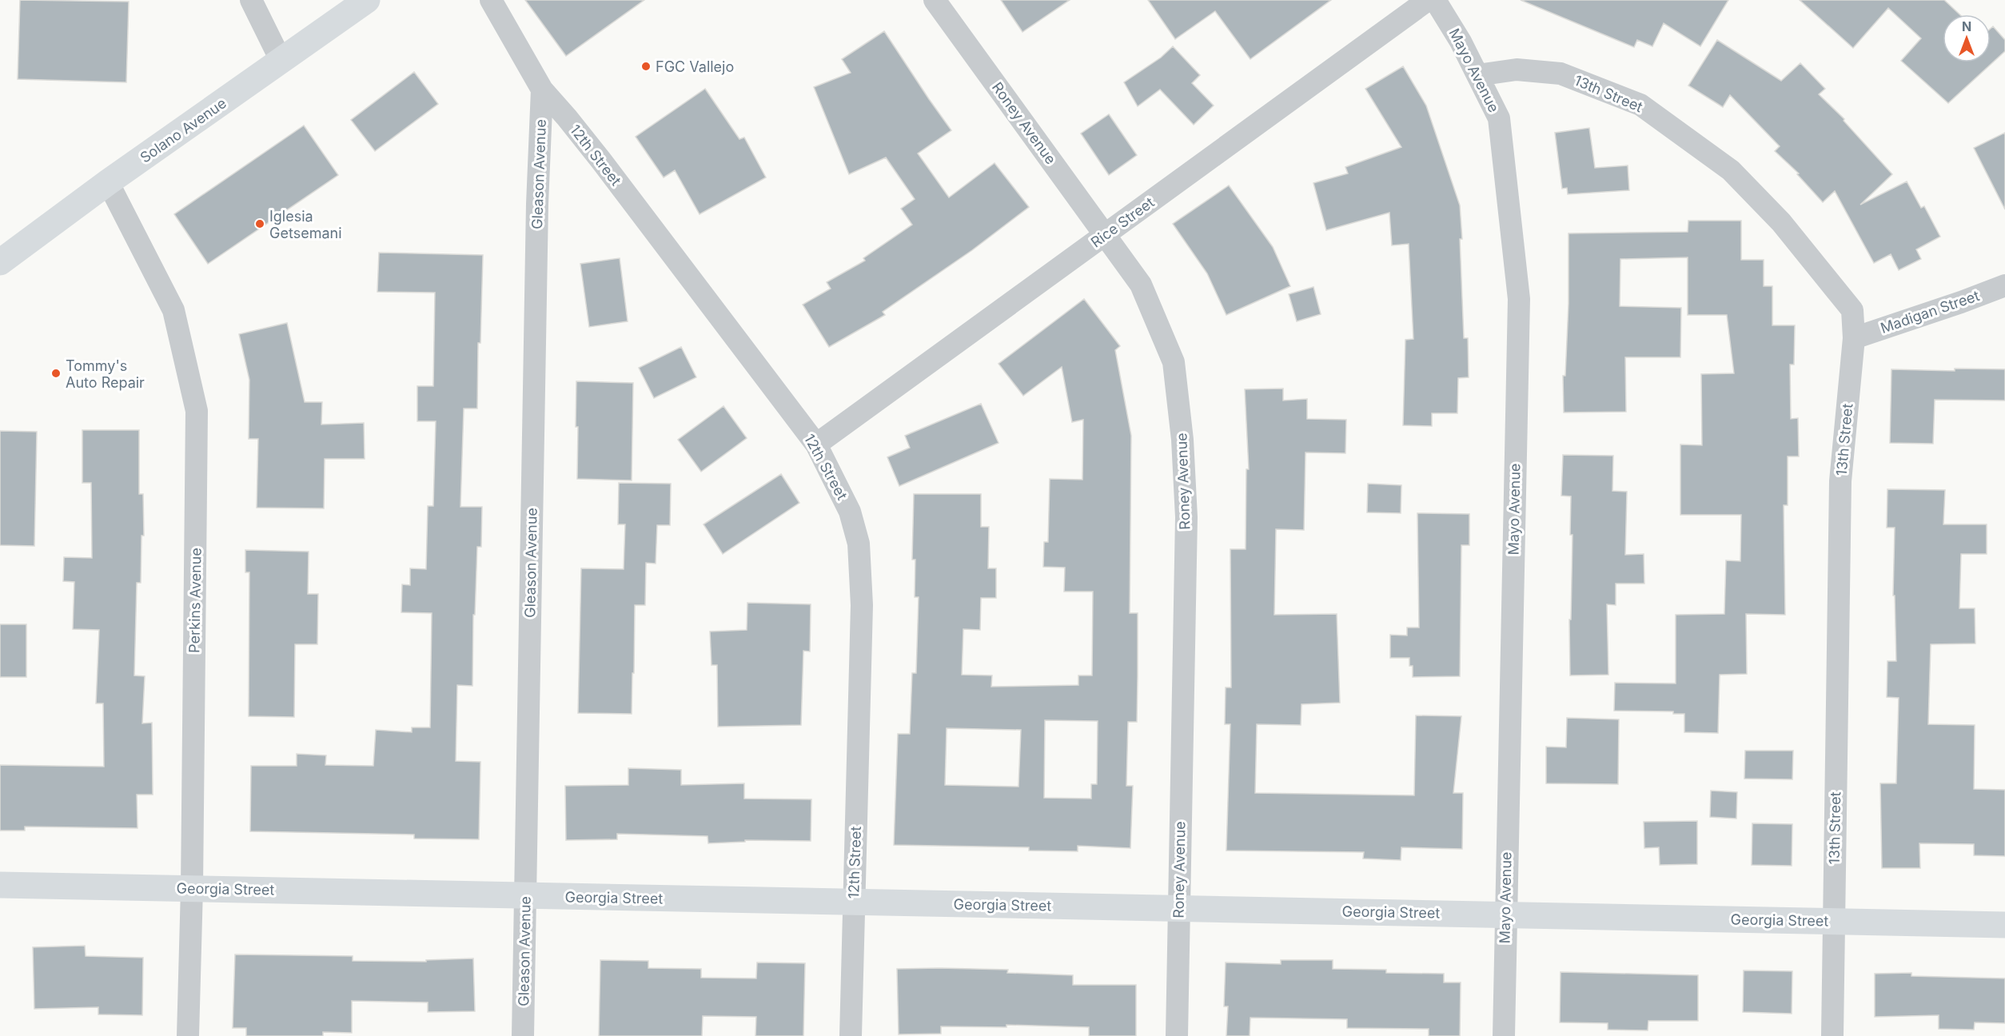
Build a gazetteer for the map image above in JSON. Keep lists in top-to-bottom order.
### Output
{
  "streets": {
    "main road": ["Solano Avenue", "Georgia Street"],
    "street": [
      "Mayo Avenue",
      "13th Street",
      "Roney Avenue",
      "12th Street",
      "Gleason Avenue",
      "Rice Street",
      "Madigan Street",
      "Perkins Avenue"
    ]
  },
  "crossings": [
    ["Mayo Avenue", "13th Street"],
    ["Mayo Avenue", "Georgia Street"],
    ["13th Street", "Madigan Street"],
    ["13th Street", "Georgia Street"],
    ["Roney Avenue", "Rice Street"],
    ["Roney Avenue", "Georgia Street"],
    ["Solano Avenue", "Perkins Avenue"],
    ["12th Street", "Gleason Avenue"],
    ["12th Street", "Rice Street"],
    ["12th Street", "Georgia Street"],
    ["Gleason Avenue", "Georgia Street"],
    ["Perkins Avenue", "Georgia Street"]
  ],
  "places": ["FGC Vallejo", "Iglesia Getsemani", "Tommy's Auto Repair"],
  "north": "top"
}
